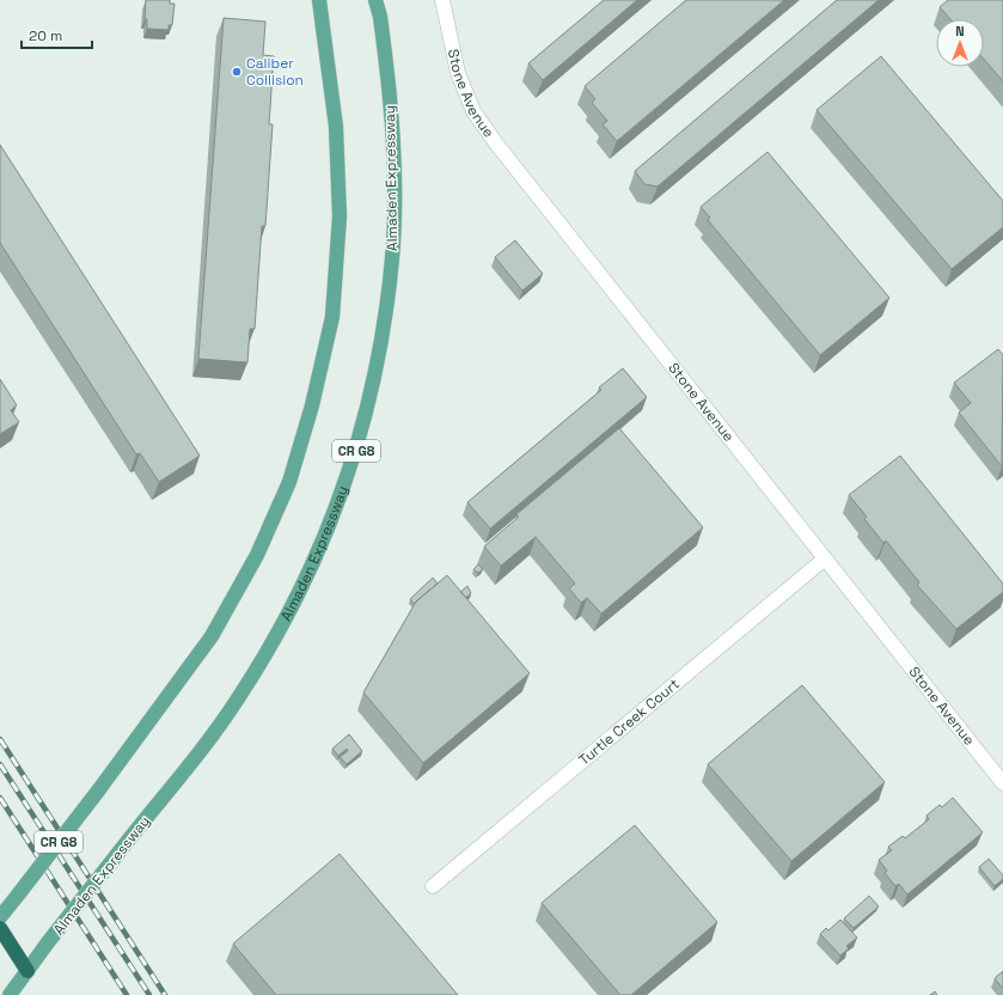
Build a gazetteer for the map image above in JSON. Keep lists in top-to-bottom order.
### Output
{
  "streets": {
    "main road": ["Almaden Expressway", "CR G8"],
    "street": ["Stone Avenue", "Turtle Creek Court"]
  },
  "crossings": [
    ["Stone Avenue", "Turtle Creek Court"]
  ],
  "places": ["Caliber Collision"],
  "scale_bar": "20 m",
  "north": "top"
}
